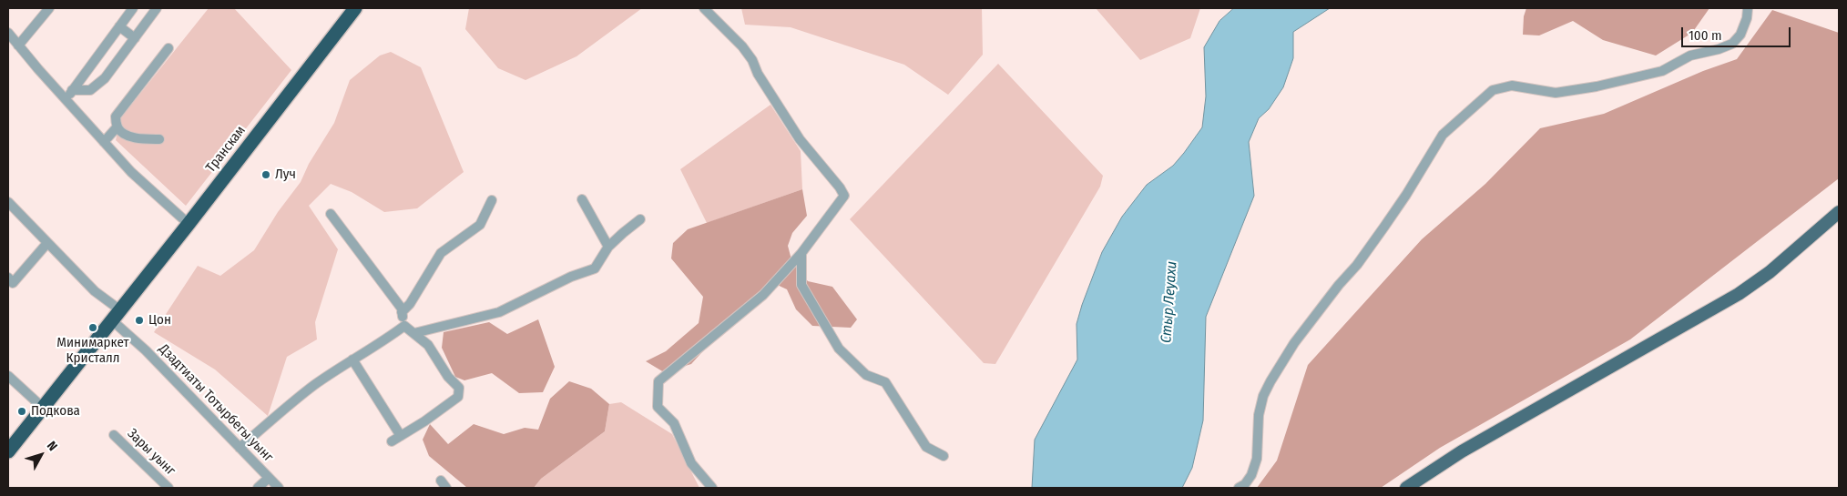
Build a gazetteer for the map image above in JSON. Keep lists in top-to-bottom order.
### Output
{
  "streets": {
    "highway": ["Транскам"],
    "street": ["Дзадтиаты Тотырбегы уынг", "Зары уынг"]
  },
  "crossings": [
    ["Транскам", "Дзадтиаты Тотырбегы уынг"]
  ],
  "water": ["Стыр Леуахи"],
  "places": [
    "Луч",
    "Цон",
    "Минимаркет Кристалл",
    "Подкова"
  ],
  "scale_bar": "100 m",
  "north": "top right"
}
